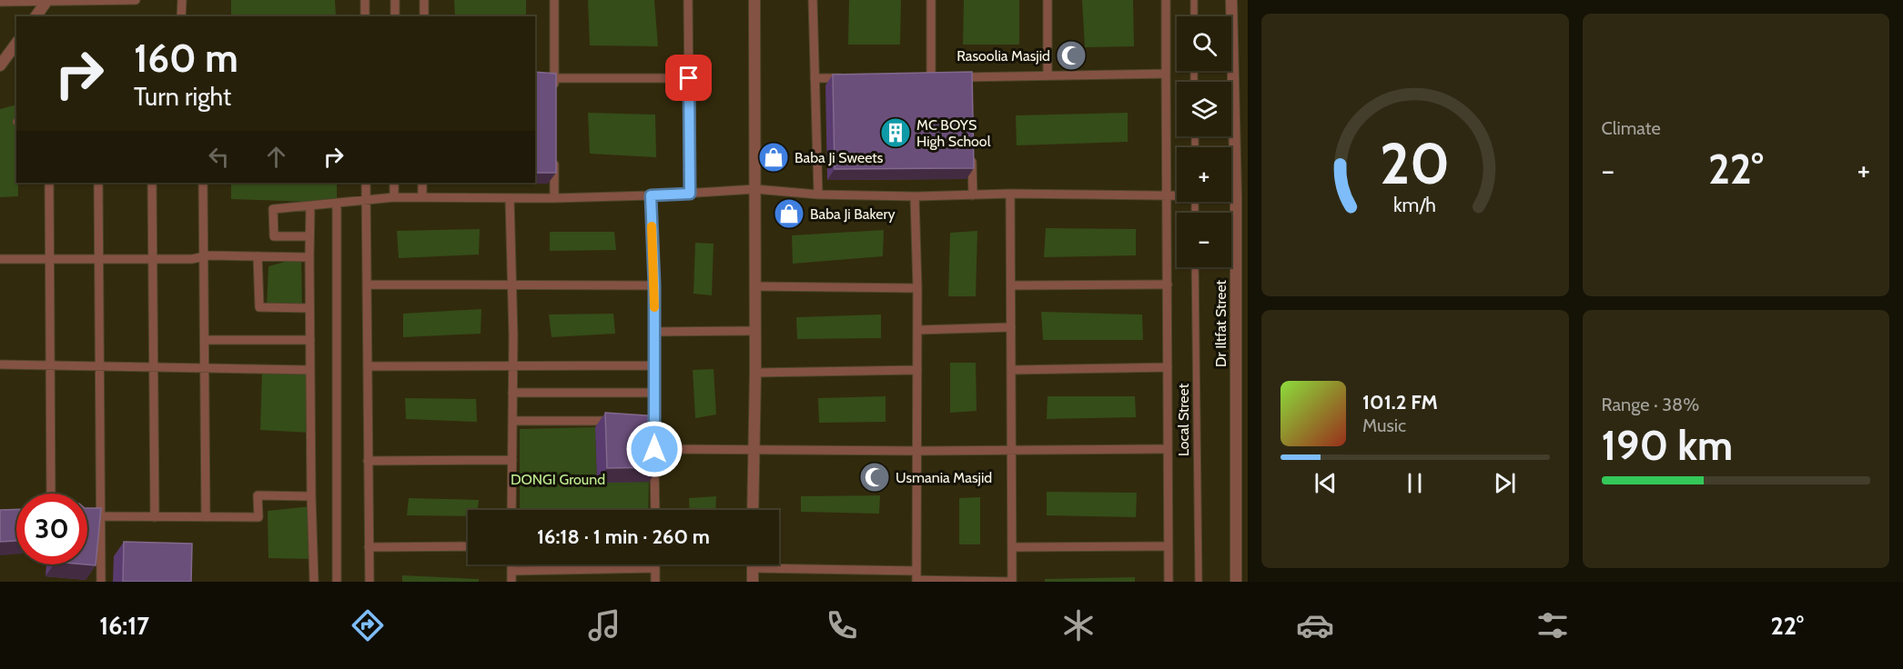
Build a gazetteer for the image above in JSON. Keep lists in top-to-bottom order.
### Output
{
  "streets": {
    "street": ["Dr Iltfat Street", "Local Street"]
  },
  "parks": ["DONGI Ground"],
  "places": {
    "mosque": ["Rasoolia Masjid", "Usmania Masjid"],
    "building": ["MC BOYS High School"],
    "shop": ["Baba Ji Sweets", "Baba Ji Bakery"]
  },
  "page": {
    "tile": [
      "Climate",
      ["Range · 38%", "190 km"]
    ],
    "map_buttons": ["+", "−"],
    "turn": ["160 m", "Turn right"],
    "heat": ["−", "22°", "+"],
    "song": ["101.2 FM", "Music"],
    "limit": "30",
    "trip": "16:18 · 1 min · 260 m",
    "tabs": ["16:17", "22°"],
    "gauge": ["20", "km/h"]
  }
}
